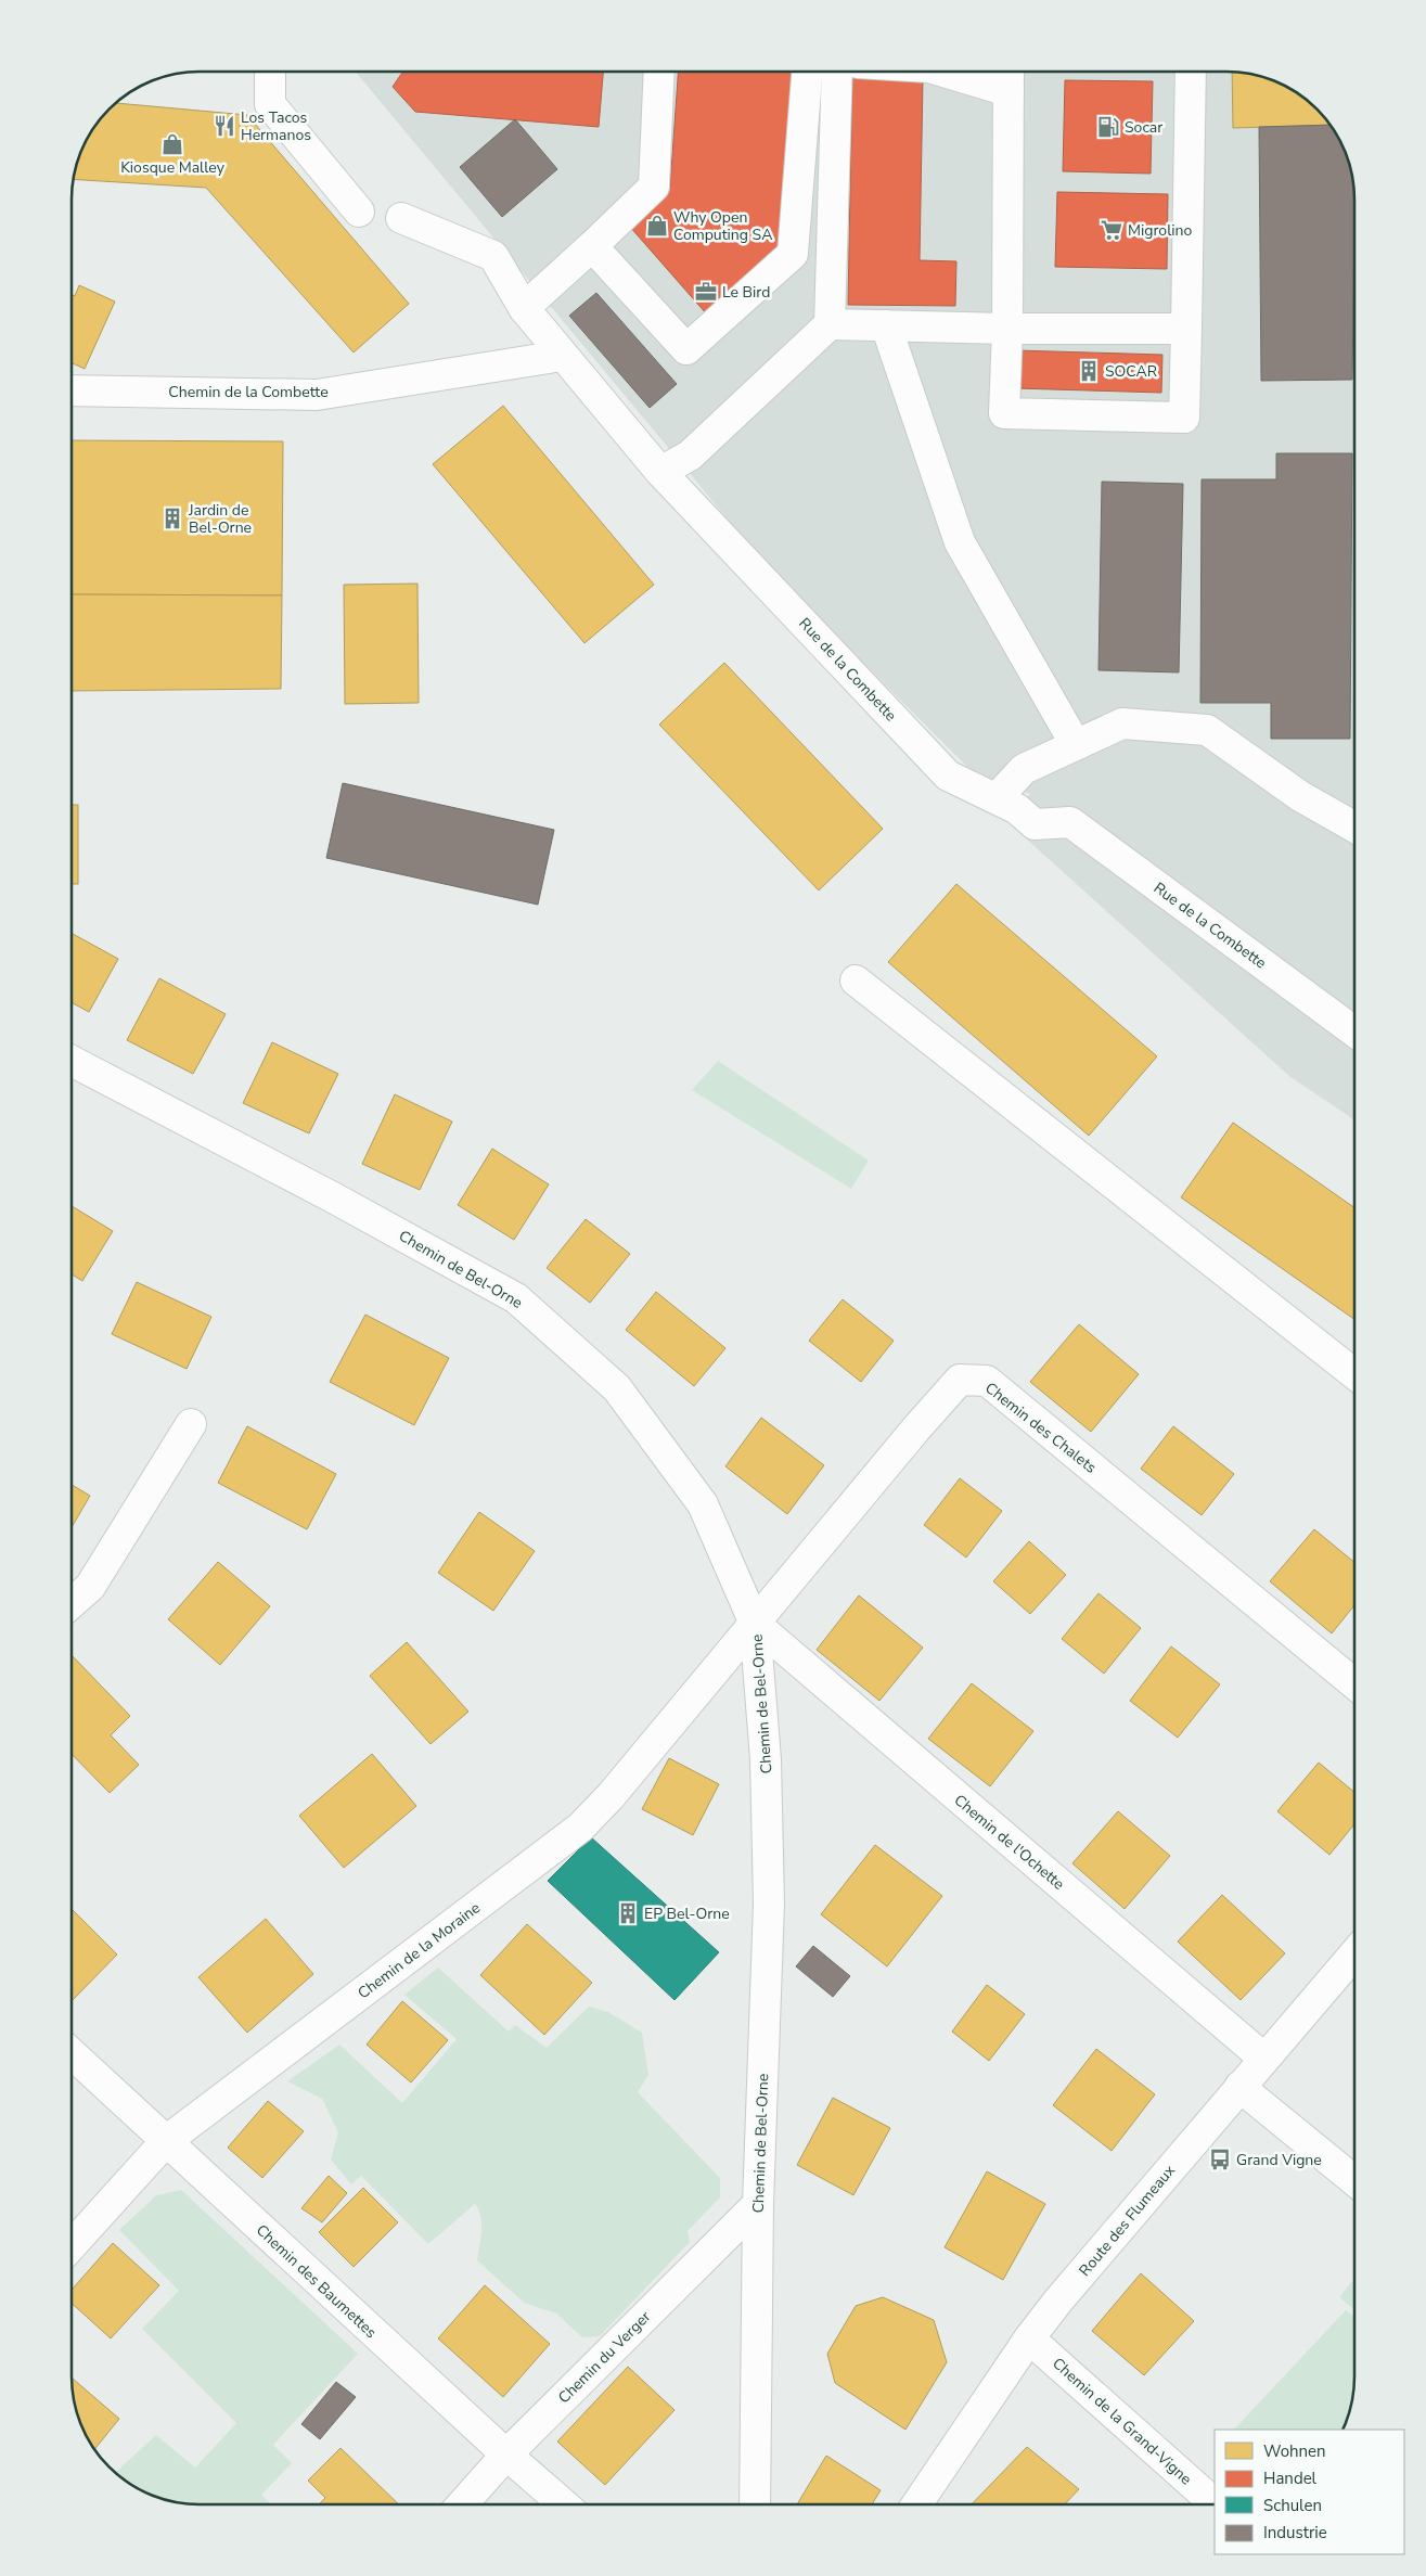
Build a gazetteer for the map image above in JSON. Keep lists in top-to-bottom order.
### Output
{
  "streets": {
    "street": [
      "Chemin de la Combette",
      "Rue de la Combette",
      "Chemin de Bel-Orne",
      "Chemin des Chalets",
      "Chemin de l'Ochette",
      "Chemin de la Moraine",
      "Route des Flumeaux",
      "Chemin des Baumettes",
      "Chemin du Verger",
      "Chemin de la Grand-Vigne"
    ]
  },
  "crossings": [
    ["Chemin de la Combette", "Rue de la Combette"],
    ["Chemin de Bel-Orne", "Chemin des Chalets"],
    ["Chemin de Bel-Orne", "Chemin de l'Ochette"],
    ["Chemin de Bel-Orne", "Chemin de la Moraine"],
    ["Chemin de Bel-Orne", "Chemin du Verger"],
    ["Chemin des Chalets", "Chemin de l'Ochette"],
    ["Chemin des Chalets", "Chemin de la Moraine"],
    ["Chemin de l'Ochette", "Chemin de la Moraine"],
    ["Chemin de l'Ochette", "Route des Flumeaux"],
    ["Chemin de la Moraine", "Chemin des Baumettes"],
    ["Route des Flumeaux", "Chemin de la Grand-Vigne"],
    ["Chemin des Baumettes", "Chemin du Verger"]
  ],
  "places": {
    "restaurant": ["Los Tacos Hermanos"],
    "fuel station": ["Socar"],
    "shop": ["Kiosque Malley", "Why Open Computing SA"],
    "supermarket": ["Migrolino"],
    "office": ["Le Bird"],
    "building": ["SOCAR", "Jardin de Bel-Orne", "EP Bel-Orne"],
    "bus stop": ["Grand Vigne"]
  },
  "legend": [
    "Wohnen",
    "Handel",
    "Schulen",
    "Industrie"
  ]
}
